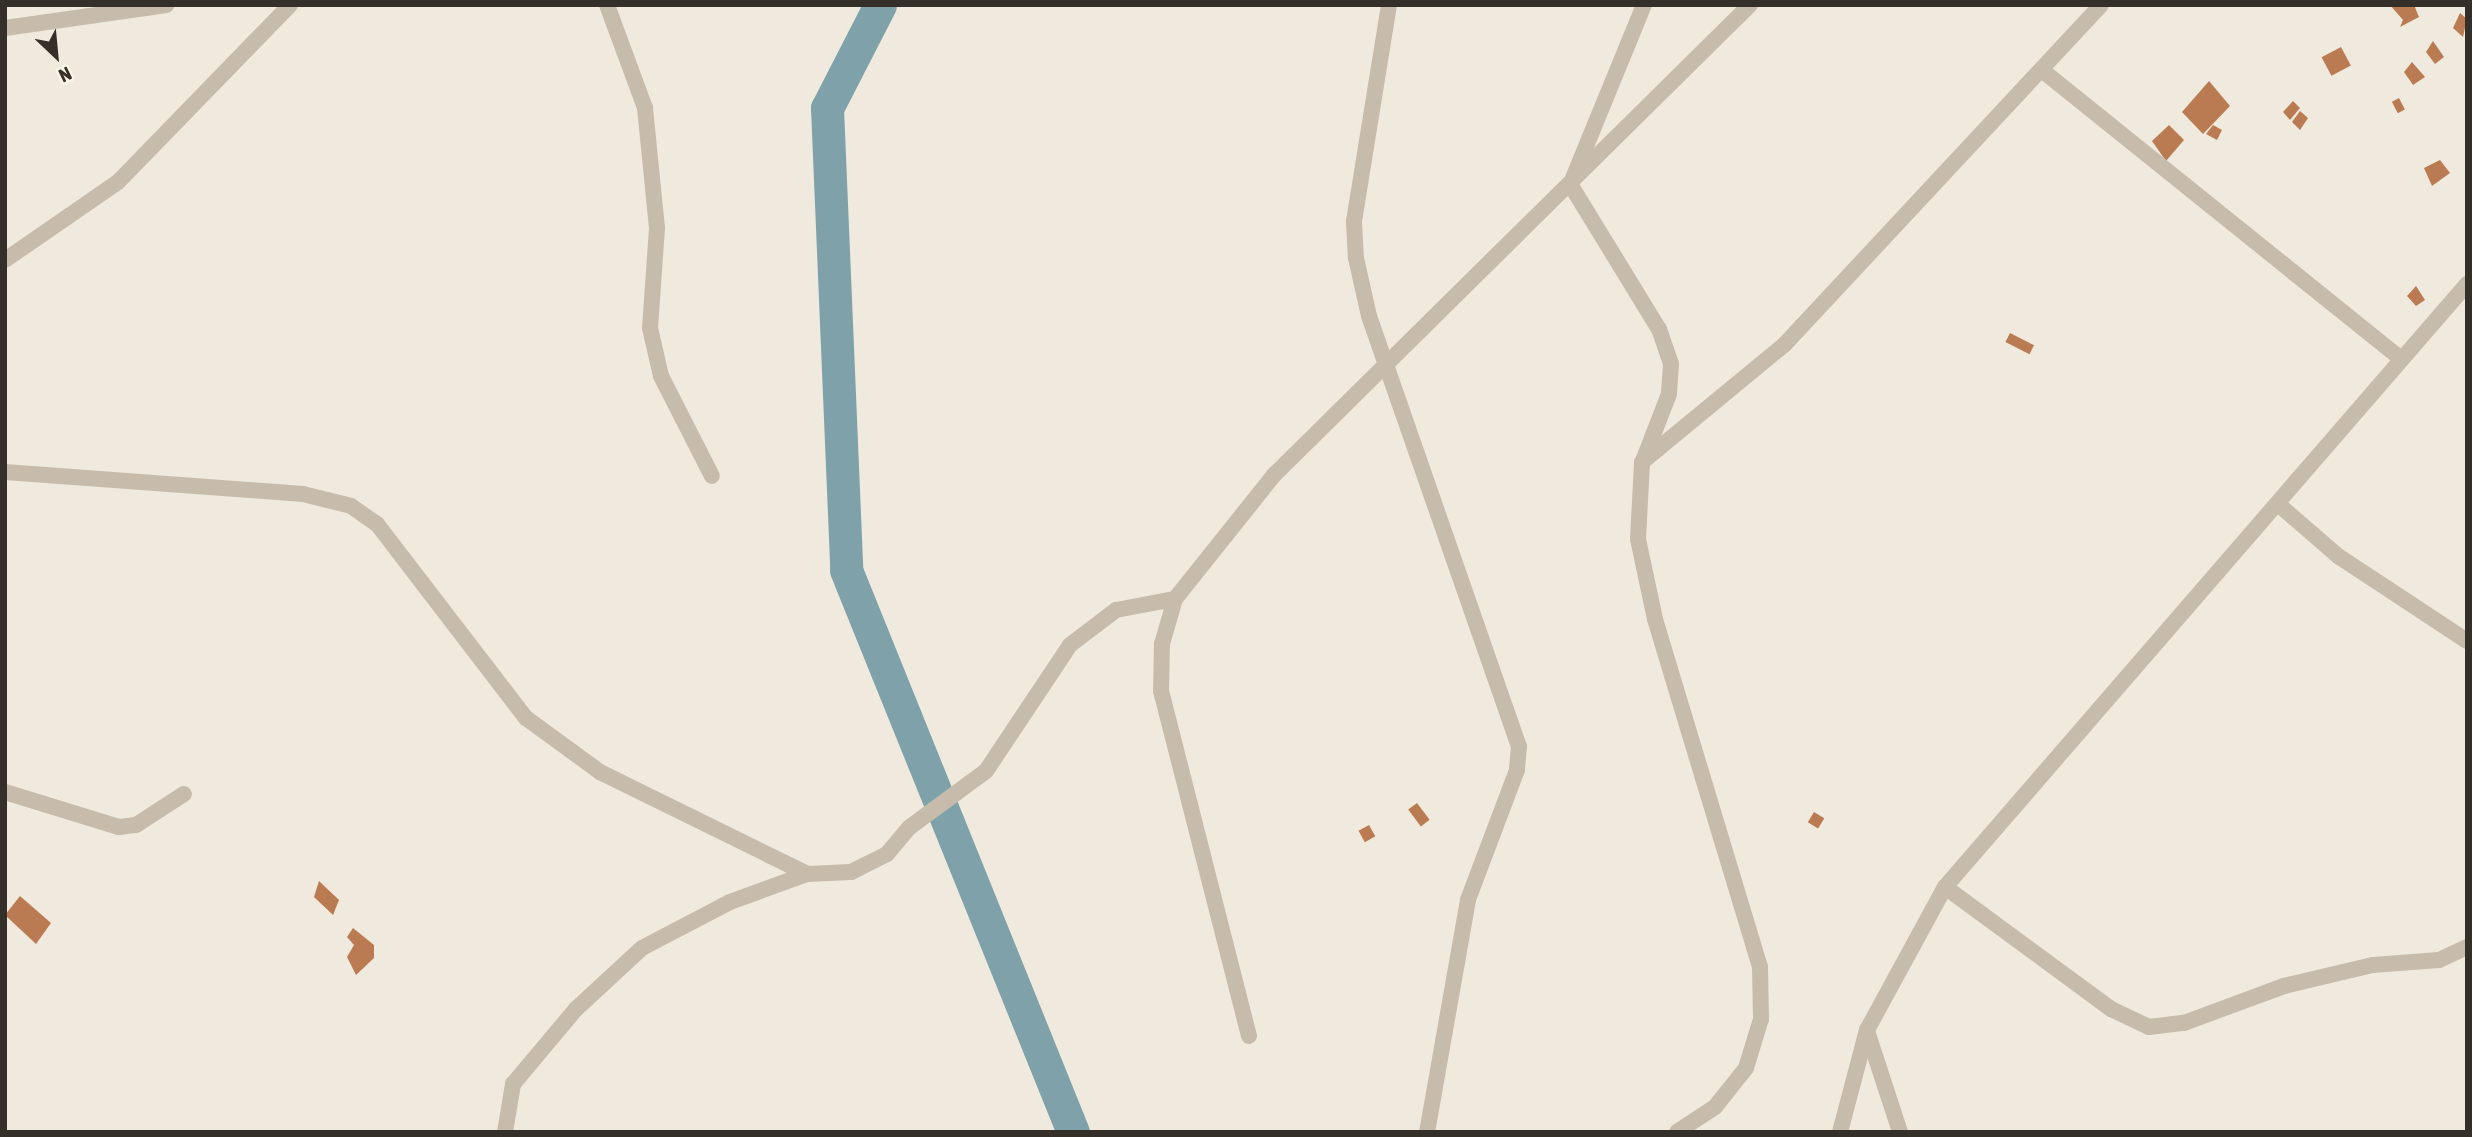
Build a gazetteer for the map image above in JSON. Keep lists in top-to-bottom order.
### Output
{
  "north": "bottom right"
}
